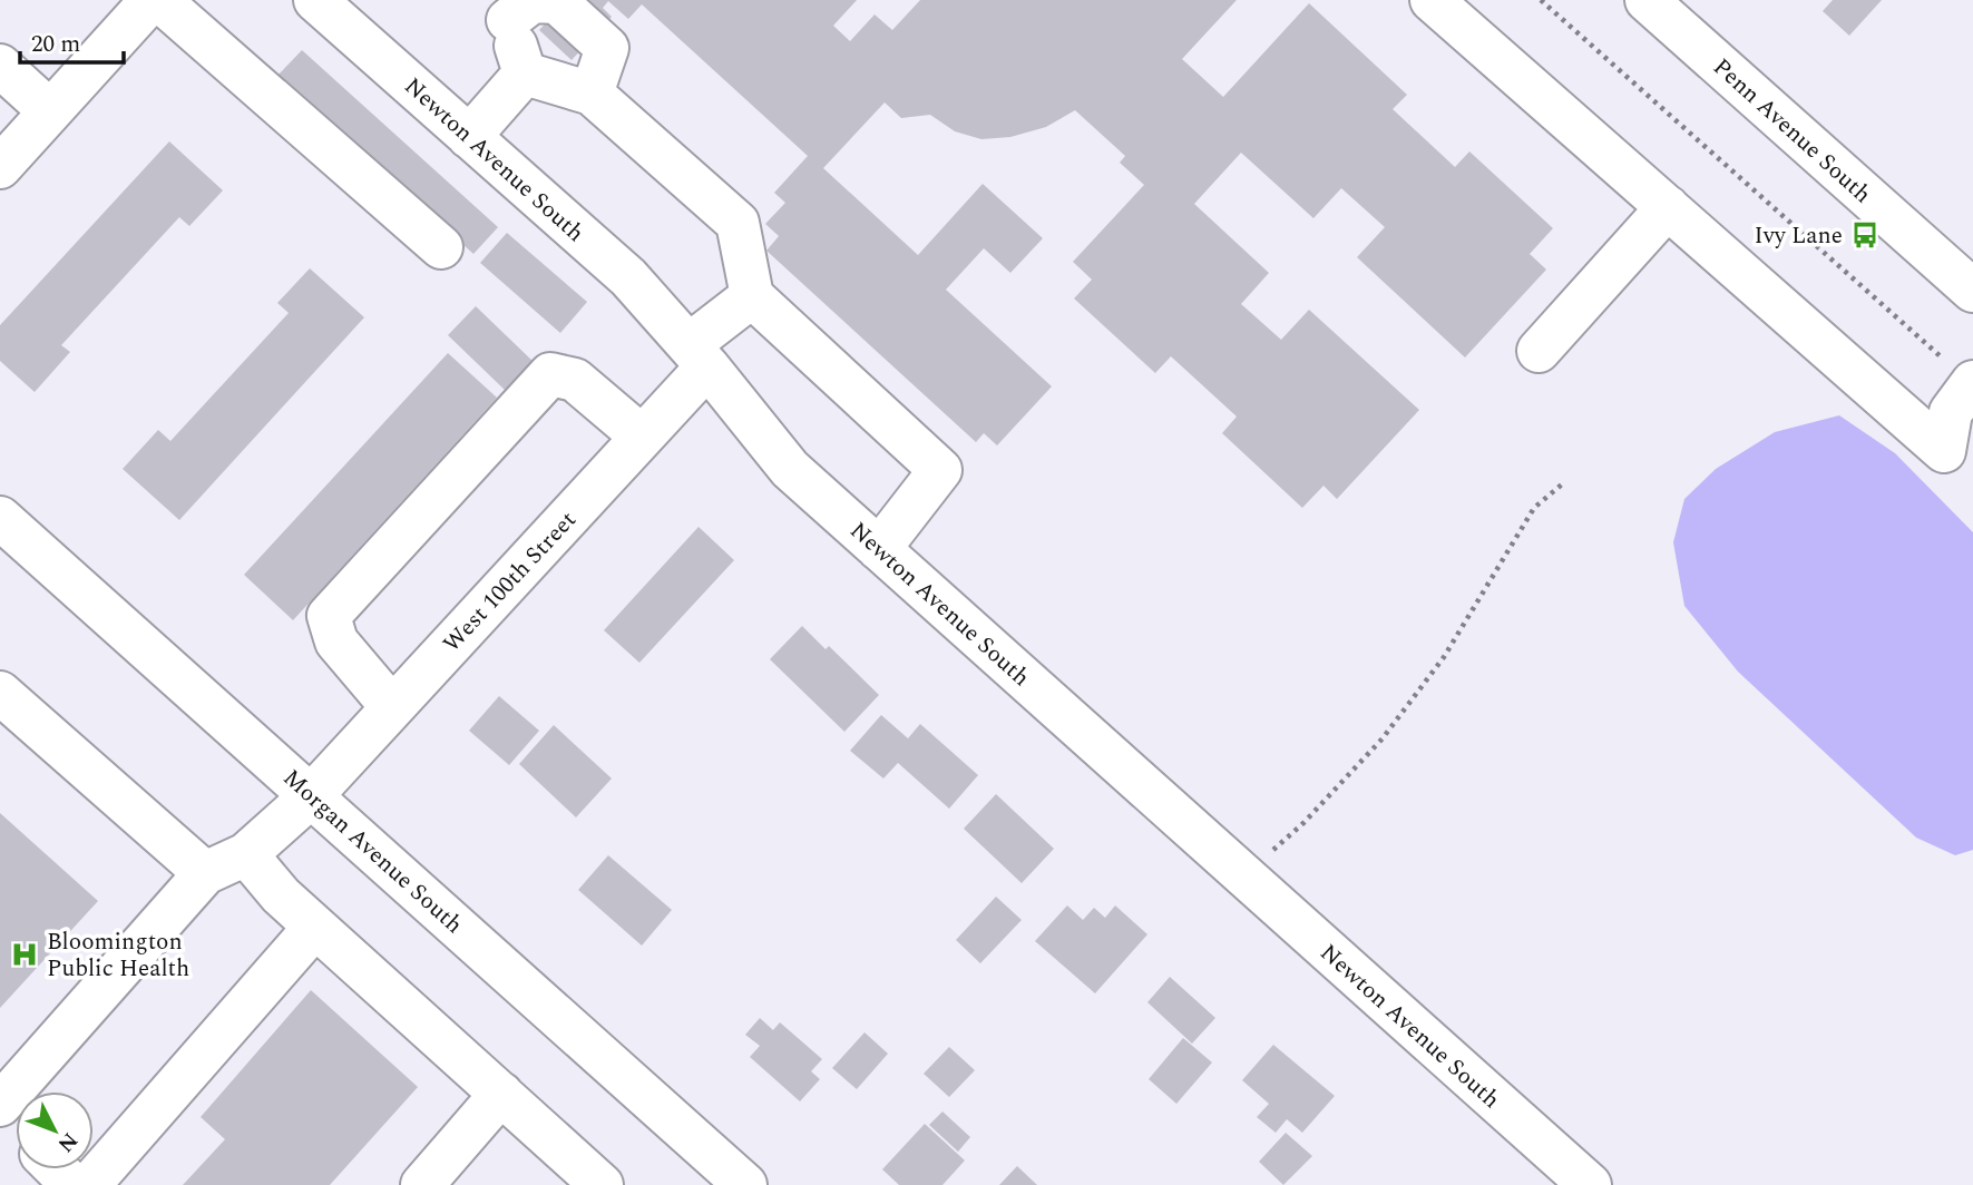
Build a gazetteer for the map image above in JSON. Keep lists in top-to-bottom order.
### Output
{
  "streets": {
    "street": [
      "Penn Avenue South",
      "Newton Avenue South",
      "West 100th Street",
      "Morgan Avenue South"
    ]
  },
  "crossings": [
    ["Newton Avenue South", "West 100th Street"],
    ["West 100th Street", "Morgan Avenue South"]
  ],
  "places": {
    "bus stop": ["Ivy Lane"],
    "hospital": ["Bloomington Public Health"]
  },
  "scale_bar": "20 m",
  "north": "bottom right"
}
